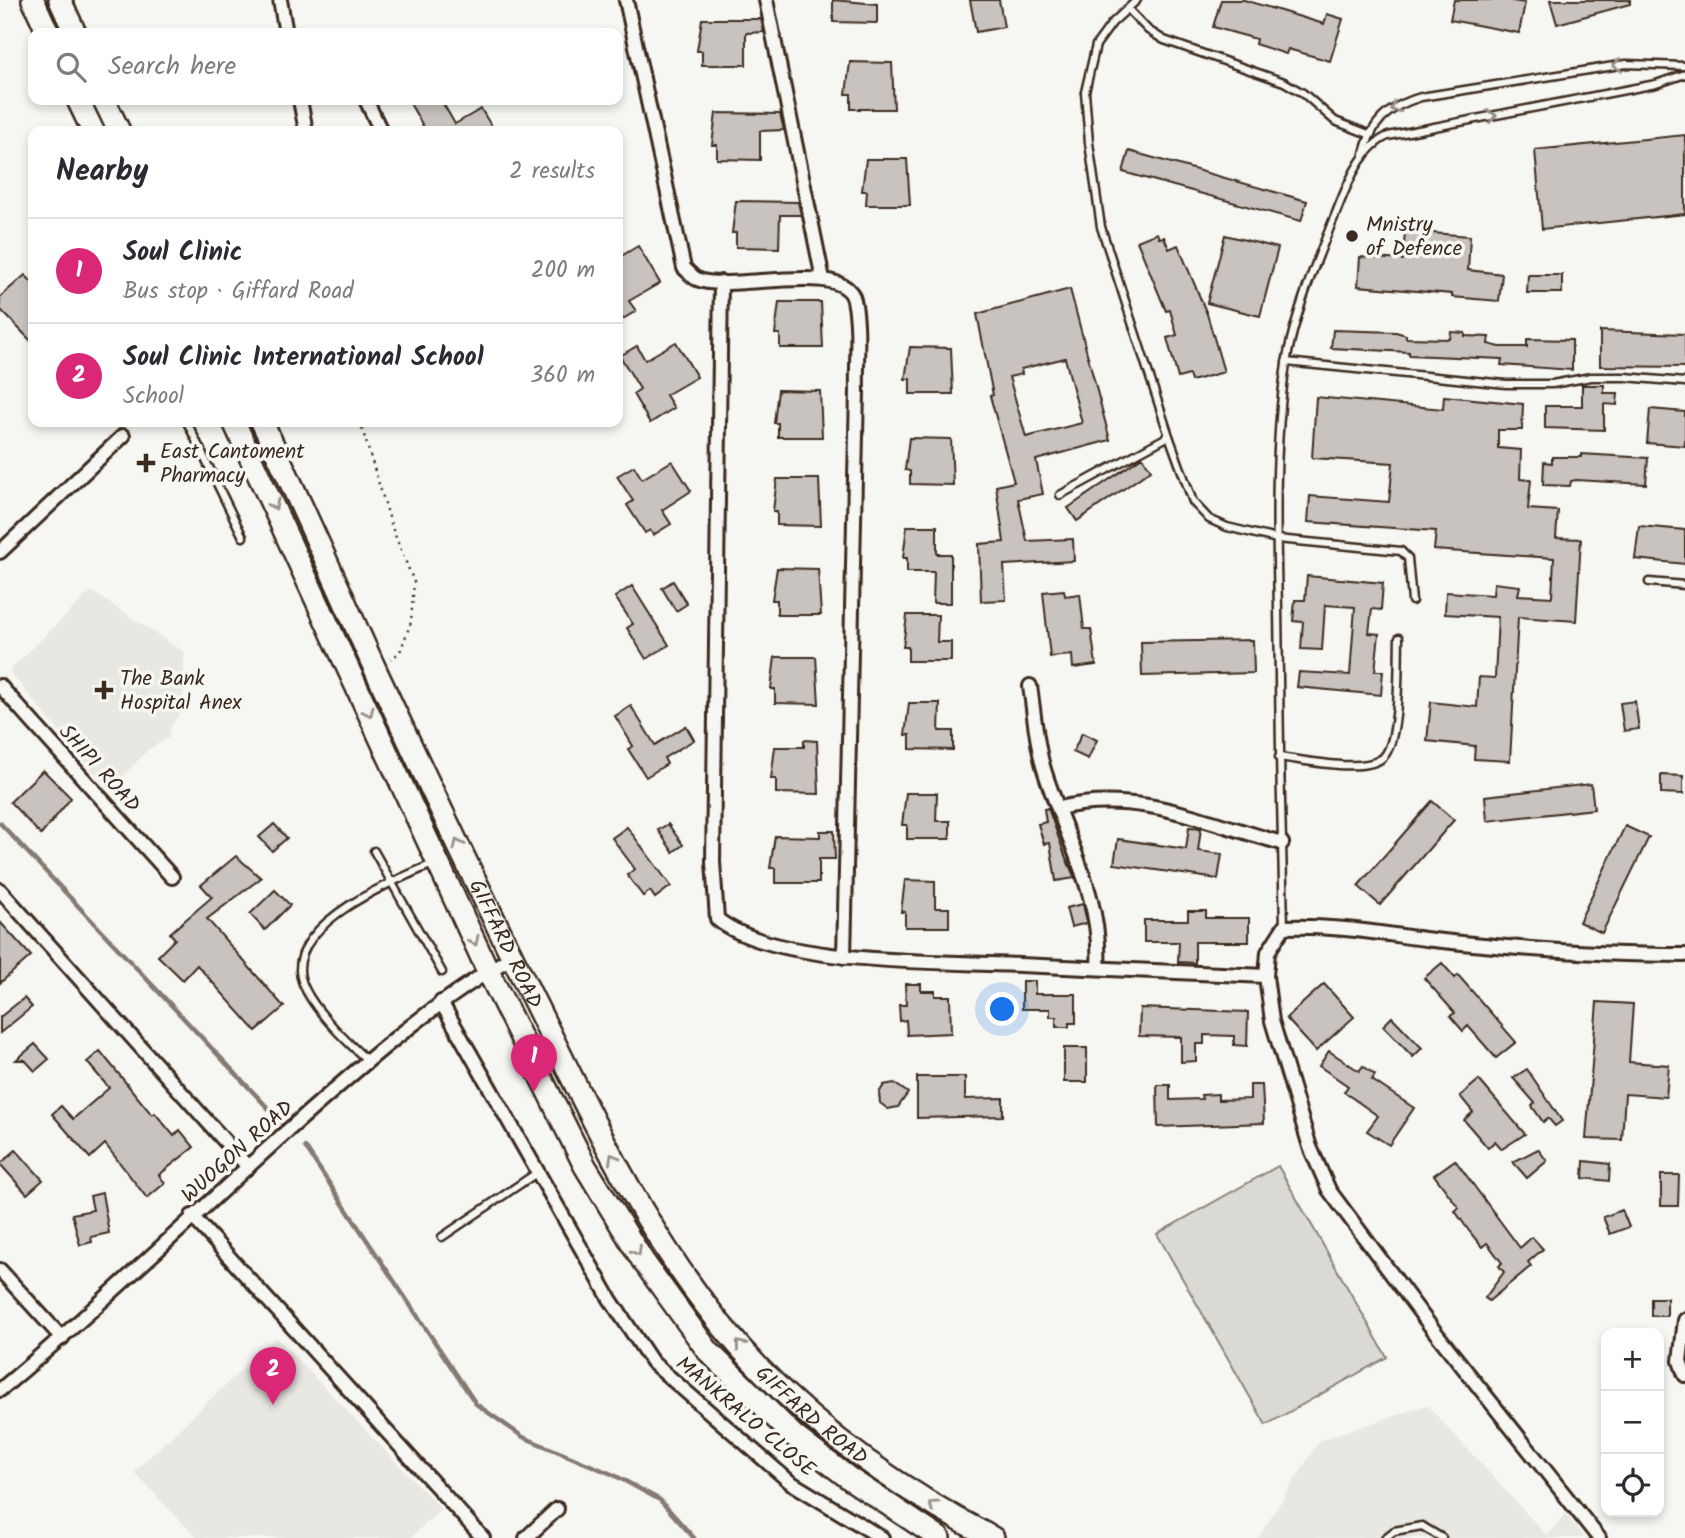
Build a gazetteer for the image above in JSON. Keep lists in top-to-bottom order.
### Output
{
  "streets": {
    "main road": ["GIFFARD ROAD"],
    "street": ["SHIPI ROAD", "WUOGON ROAD", "MANKRALO CLOSE"]
  },
  "crossings": [
    ["GIFFARD ROAD", "WUOGON ROAD"],
    ["WUOGON ROAD", "MANKRALO CLOSE"]
  ],
  "places": {
    "other": ["Mnistry of Defence"],
    "health": ["East Cantoment Pharmacy", "The Bank Hospital Anex"]
  },
  "page": {
    "search": "Search here",
    "heading": ["Nearby", "2 results"],
    "list": [
      {
        "mark": "1",
        "name": "Soul Clinic",
        "note": "Bus stop · Giffard Road",
        "value": "200 m"
      },
      {
        "mark": "2",
        "name": "Soul Clinic International School",
        "note": "School",
        "value": "360 m"
      }
    ],
    "pins": ["1", "2"],
    "map_buttons": ["+", "−"]
  }
}
